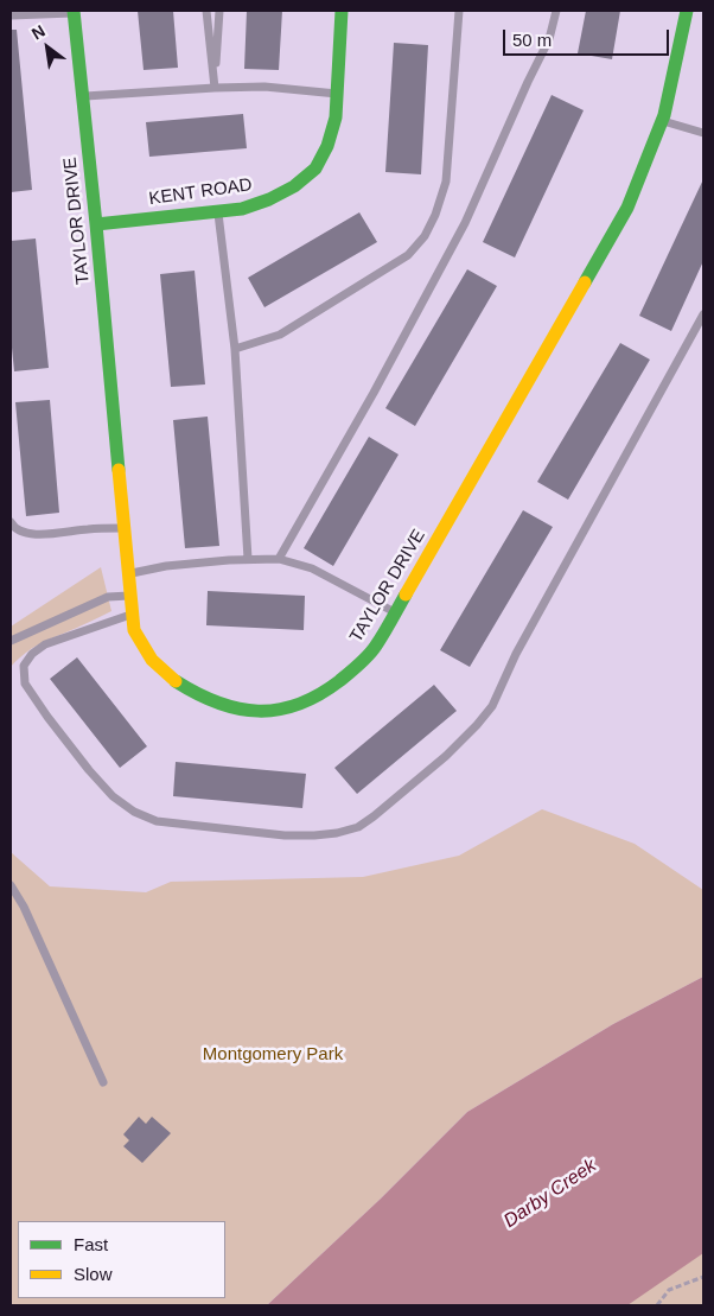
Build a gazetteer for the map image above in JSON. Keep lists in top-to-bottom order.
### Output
{
  "streets": {
    "street": ["KENT ROAD", "TAYLOR DRIVE"]
  },
  "crossings": [
    ["KENT ROAD", "TAYLOR DRIVE"]
  ],
  "water": ["Darby Creek"],
  "parks": ["Montgomery Park"],
  "legend": ["Fast", "Slow"],
  "scale_bar": "50 m",
  "north": "top left"
}
